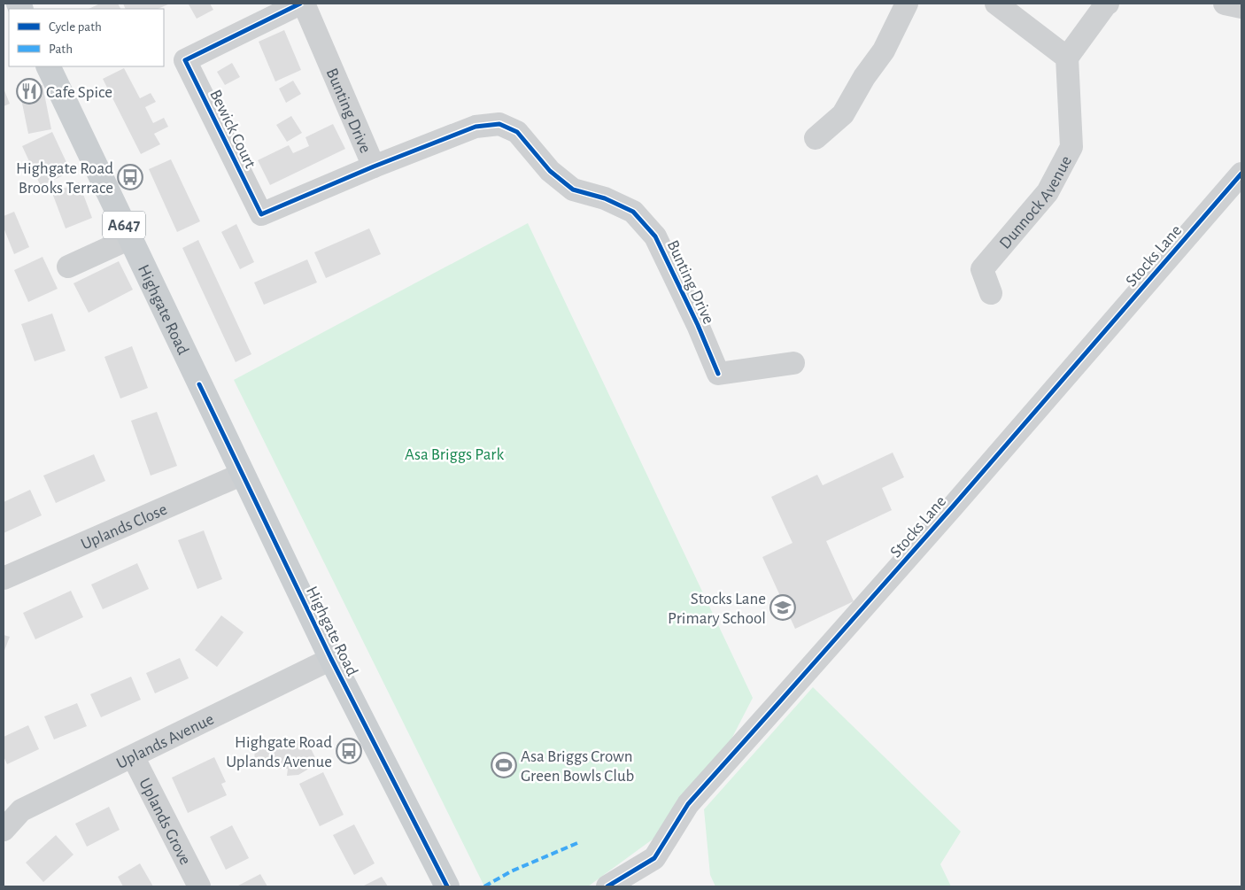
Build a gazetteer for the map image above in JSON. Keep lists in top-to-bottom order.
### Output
{
  "streets": {
    "main road": ["A647", "Highgate Road"],
    "street": [
      "Bunting Drive",
      "Bewick Court",
      "Dunnock Avenue",
      "Stocks Lane",
      "Uplands Close",
      "Uplands Avenue",
      "Uplands Grove"
    ]
  },
  "crossings": [
    ["Bunting Drive", "Bewick Court"],
    ["Highgate Road", "Uplands Close"],
    ["Highgate Road", "Uplands Avenue"],
    ["Uplands Avenue", "Uplands Grove"]
  ],
  "parks": ["Asa Briggs Park"],
  "places": {
    "restaurant": ["Cafe Spice"],
    "bus stop": ["Highgate Road Brooks Terrace", "Highgate Road Uplands Avenue"],
    "school or university": ["Stocks Lane Primary School"],
    "sports": ["Asa Briggs Crown Green Bowls Club"]
  },
  "legend": ["Cycle path", "Path"]
}
